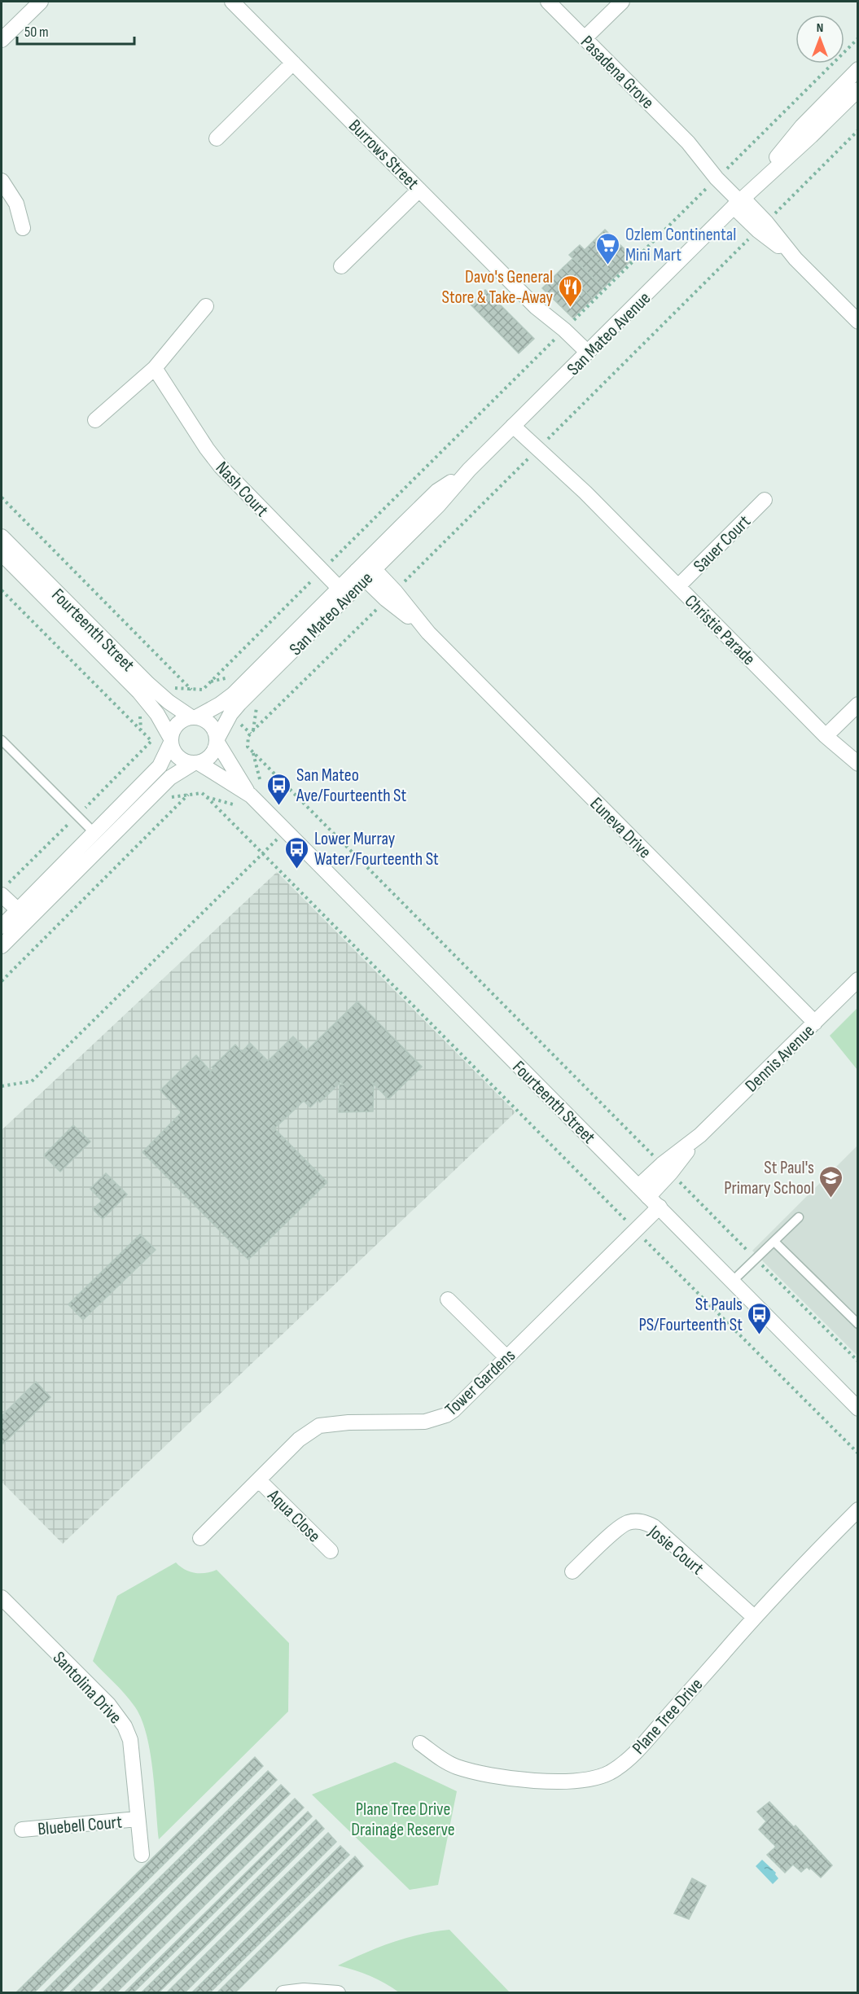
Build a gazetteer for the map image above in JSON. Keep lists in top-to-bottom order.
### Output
{
  "streets": {
    "street": [
      "Pasadena Grove",
      "Burrows Street",
      "San Mateo Avenue",
      "Nash Court",
      "Sauer Court",
      "Fourteenth Street",
      "Christie Parade",
      "Euneva Drive",
      "Dennis Avenue",
      "Tower Gardens",
      "Aqua Close",
      "Josie Court",
      "Santolina Drive",
      "Plane Tree Drive",
      "Bluebell Court"
    ]
  },
  "crossings": [
    ["Pasadena Grove", "San Mateo Avenue"],
    ["Burrows Street", "San Mateo Avenue"],
    ["San Mateo Avenue", "Nash Court"],
    ["San Mateo Avenue", "Fourteenth Street"],
    ["San Mateo Avenue", "Christie Parade"],
    ["San Mateo Avenue", "Euneva Drive"],
    ["Sauer Court", "Christie Parade"],
    ["Fourteenth Street", "Dennis Avenue"],
    ["Fourteenth Street", "Tower Gardens"],
    ["Euneva Drive", "Dennis Avenue"],
    ["Tower Gardens", "Aqua Close"],
    ["Josie Court", "Plane Tree Drive"],
    ["Santolina Drive", "Bluebell Court"]
  ],
  "parks": ["Plane Tree Drive Drainage Reserve"],
  "places": {
    "supermarket": ["Ozlem Continental Mini Mart"],
    "restaurant": ["Davo's General Store & Take-Away"],
    "bus stop": ["San Mateo Ave/Fourteenth St", "Lower Murray Water/Fourteenth St", "St Pauls PS/Fourteenth St"],
    "school or university": ["St Paul's Primary School"]
  },
  "scale_bar": "50 m",
  "north": "top"
}
